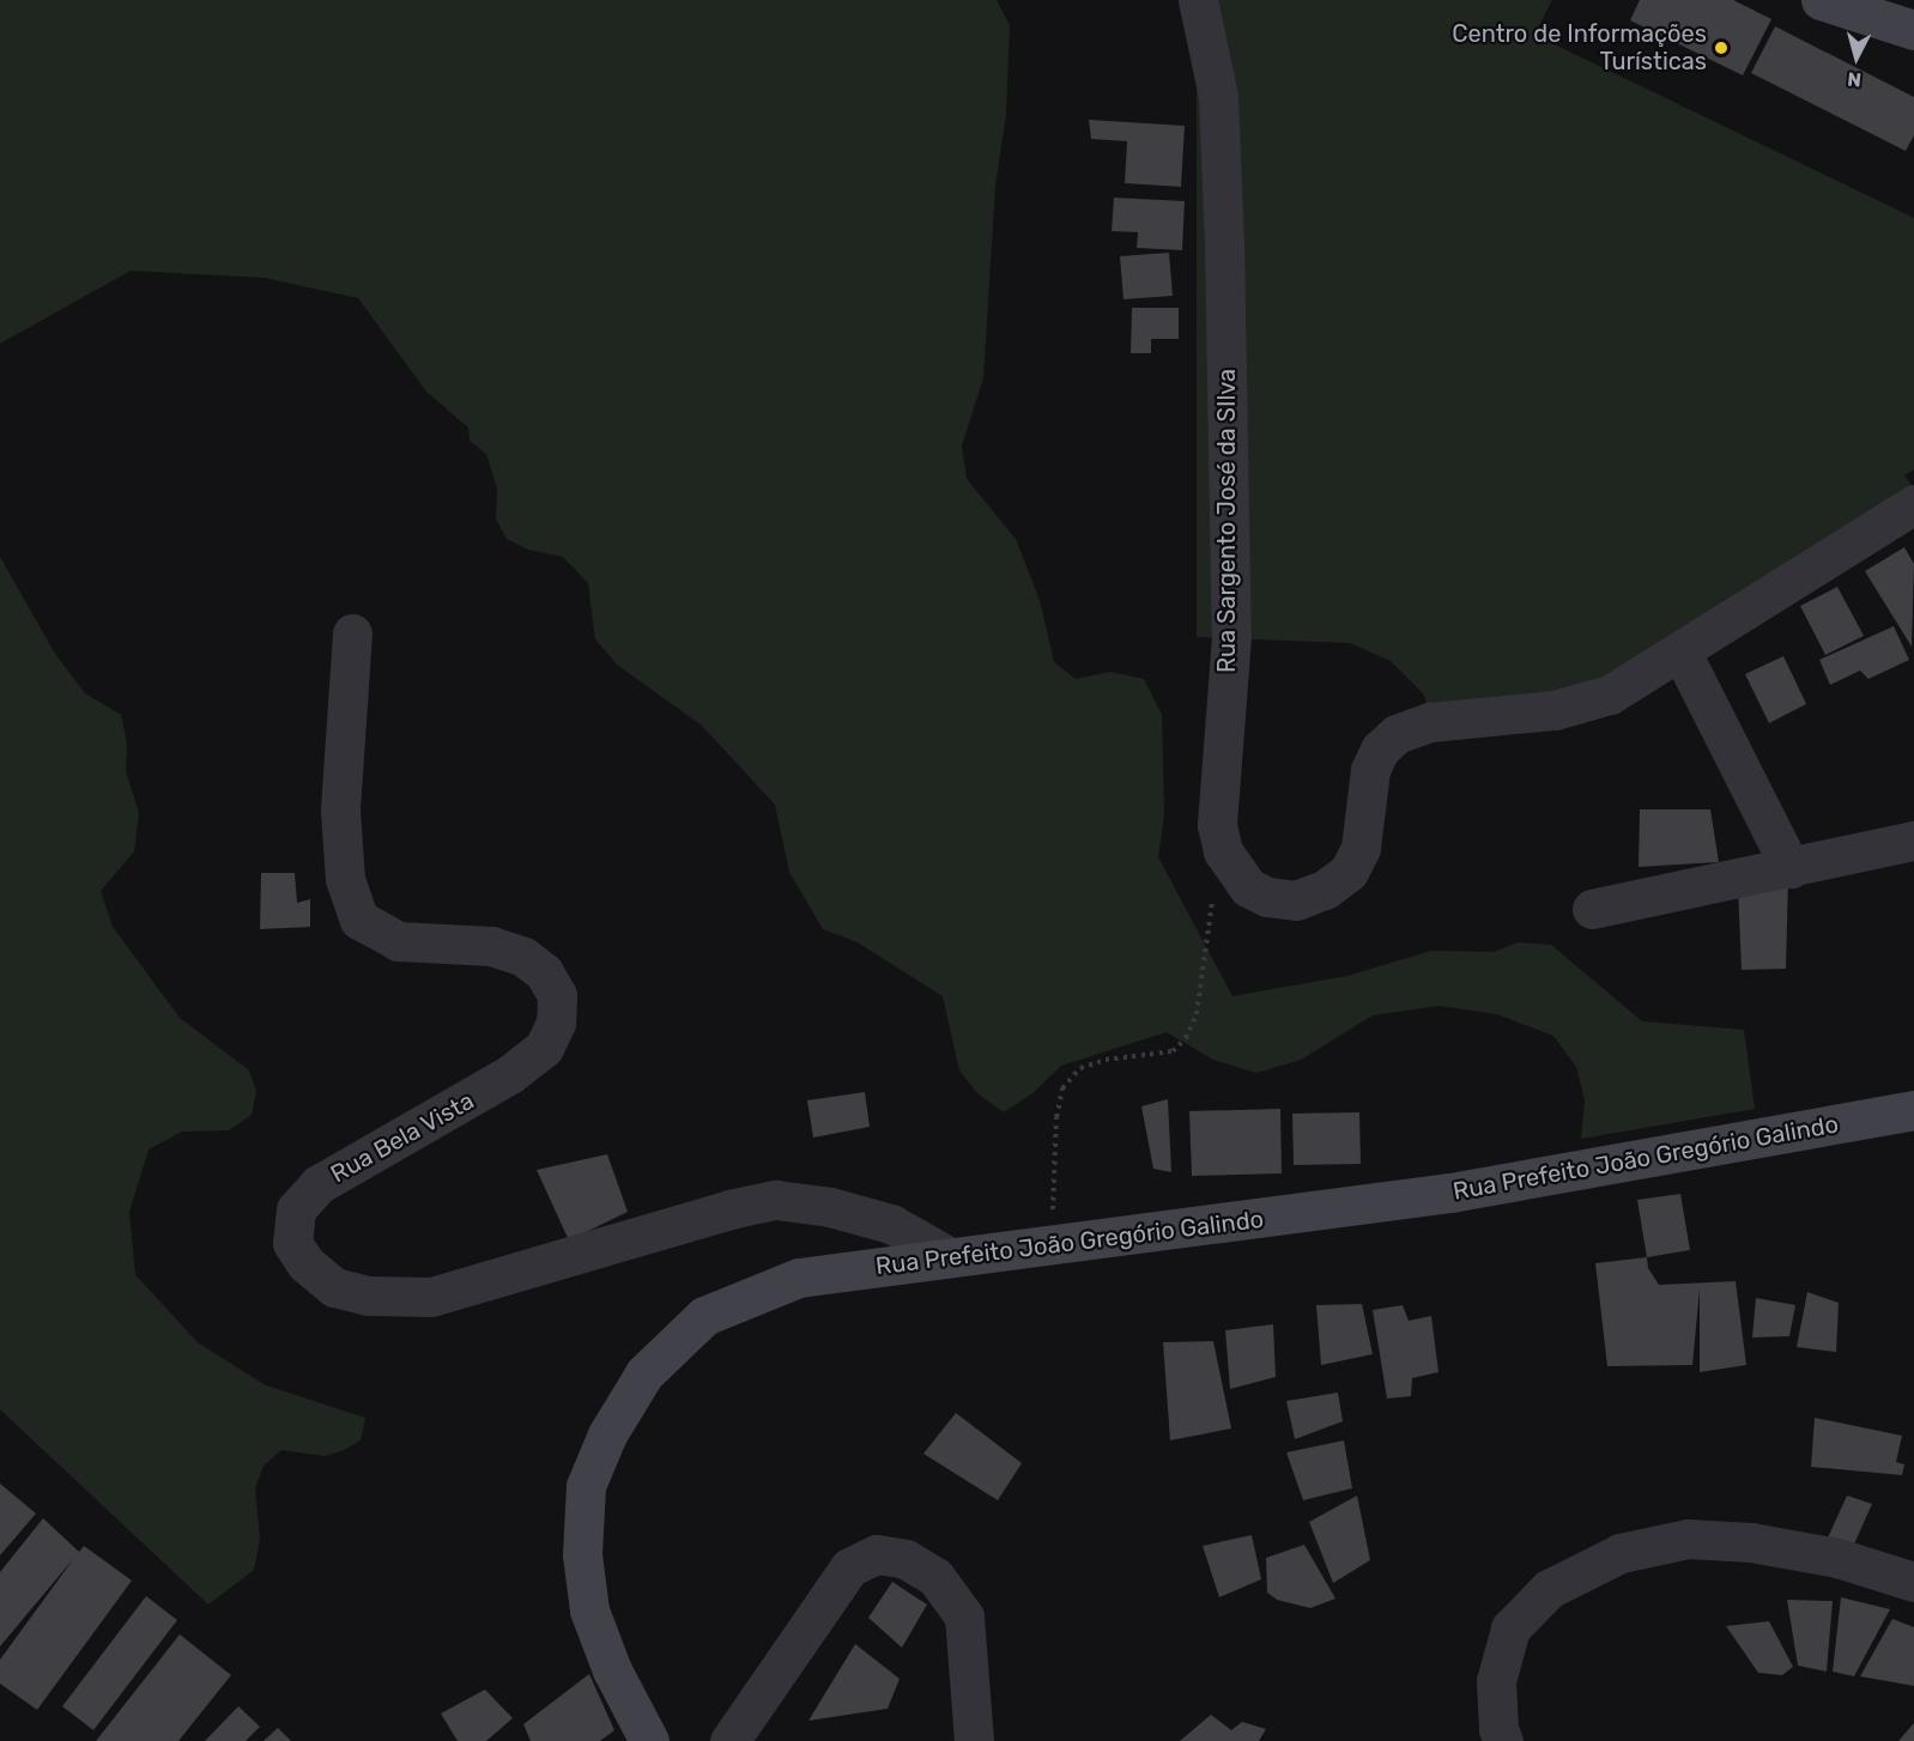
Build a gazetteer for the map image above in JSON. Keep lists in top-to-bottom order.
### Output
{
  "streets": {
    "main road": ["Rua Prefeito João Gregório Galindo"],
    "street": ["Rua Sargento José da SIlva", "Rua Bela Vista"]
  },
  "crossings": [
    ["Rua Bela Vista", "Rua Prefeito João Gregório Galindo"]
  ],
  "places": ["Centro de Informações Turísticas"],
  "north": "bottom"
}
